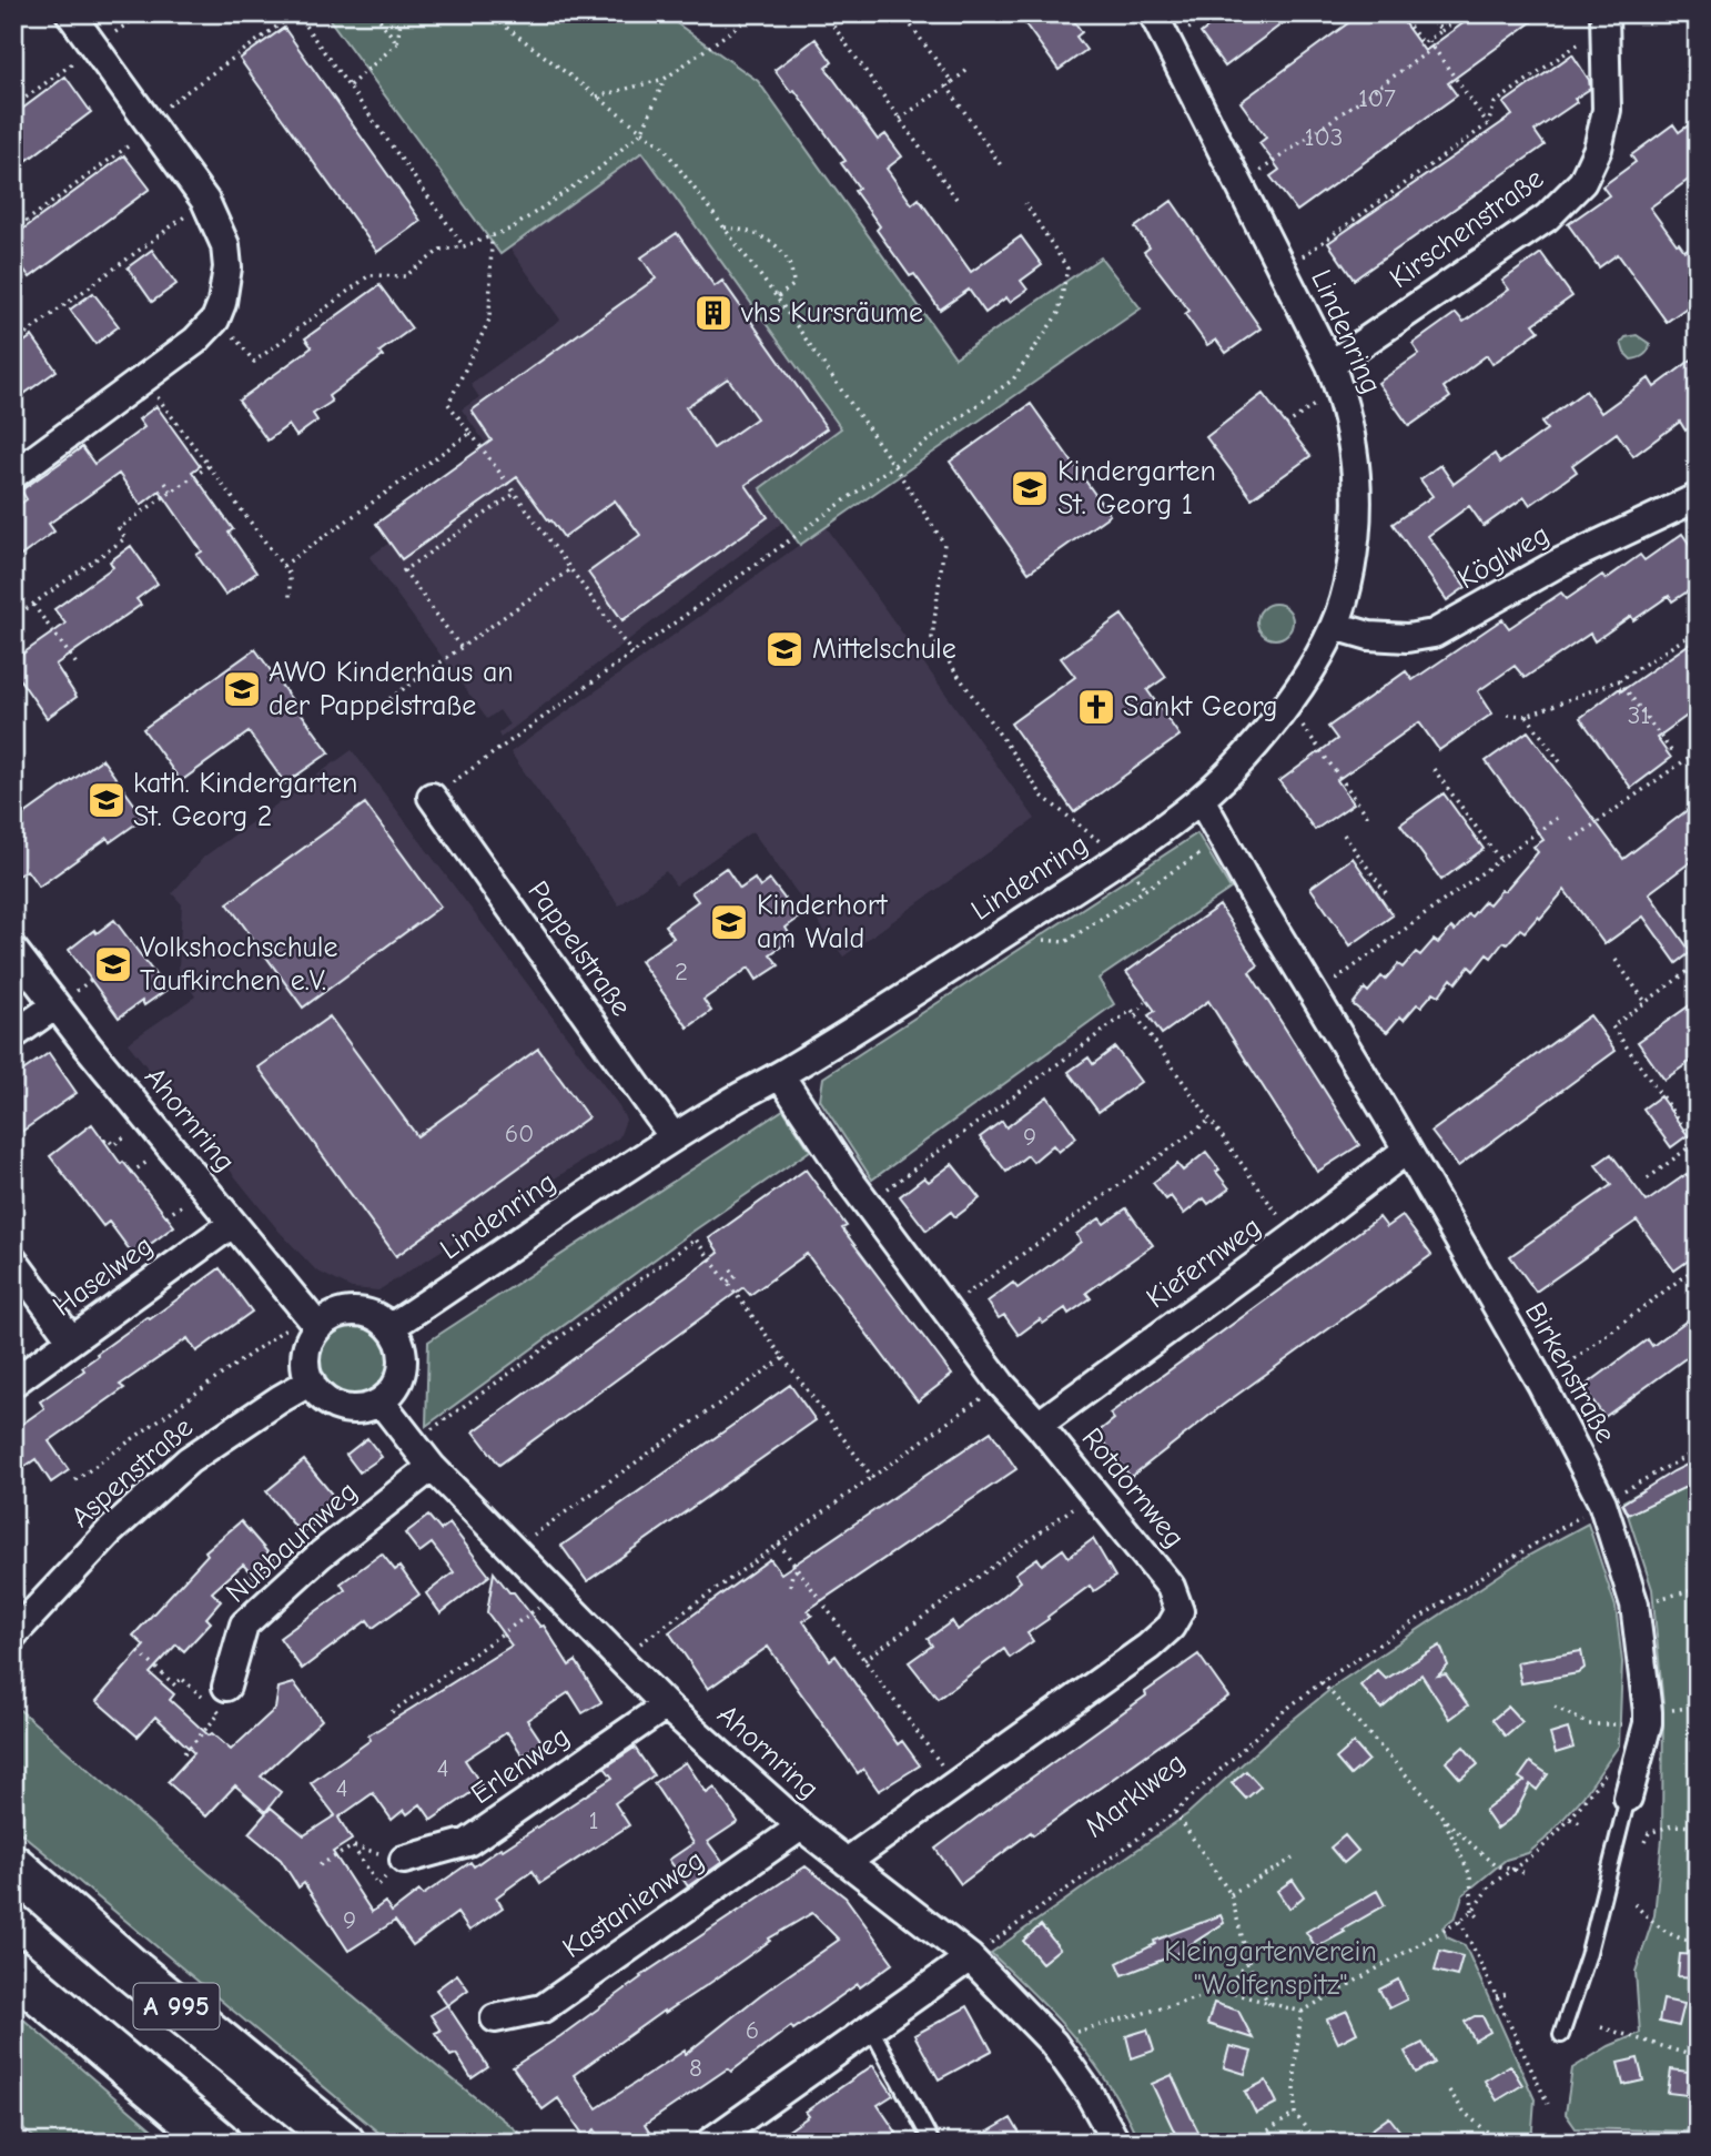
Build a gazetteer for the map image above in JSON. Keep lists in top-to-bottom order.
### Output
{
  "streets": {
    "highway": ["A 995"],
    "street": [
      "Kirschenstraße",
      "Lindenring",
      "Köglweg",
      "Pappelstraße",
      "Ahornring",
      "Kiefernweg",
      "Haselweg",
      "Birkenstraße",
      "Aspenstraße",
      "Rotdornweg",
      "Nußbaumweg",
      "Erlenweg",
      "Kastanienweg"
    ],
    "path": ["Marklweg"]
  },
  "crossings": [
    ["Kirschenstraße", "Lindenring"],
    ["Lindenring", "Köglweg"],
    ["Lindenring", "Pappelstraße"],
    ["Lindenring", "Ahornring"],
    ["Lindenring", "Birkenstraße"],
    ["Lindenring", "Aspenstraße"],
    ["Lindenring", "Rotdornweg"],
    ["Ahornring", "Haselweg"],
    ["Ahornring", "Aspenstraße"],
    ["Ahornring", "Rotdornweg"],
    ["Ahornring", "Nußbaumweg"],
    ["Ahornring", "Erlenweg"],
    ["Ahornring", "Marklweg"],
    ["Ahornring", "Kastanienweg"],
    ["Kiefernweg", "Birkenstraße"],
    ["Kiefernweg", "Rotdornweg"],
    ["Birkenstraße", "Marklweg"]
  ],
  "parks": ["Kleingartenverein \"Wolfenspitz\""],
  "places": {
    "building": ["vhs Kursräume"],
    "school or university": [
      "Kindergarten St. Georg 1",
      "Mittelschule",
      "AWO Kinderhaus an der Pappelstraße",
      "kath. Kindergarten St. Georg 2",
      "Kinderhort am Wald",
      "Volkshochschule Taufkirchen e.V."
    ],
    "church": ["Sankt Georg"]
  },
  "house_numbers": [
    "107",
    "103",
    "31",
    "2",
    "60",
    "9",
    "4",
    "4",
    "1",
    "9",
    "6",
    "8"
  ]
}
